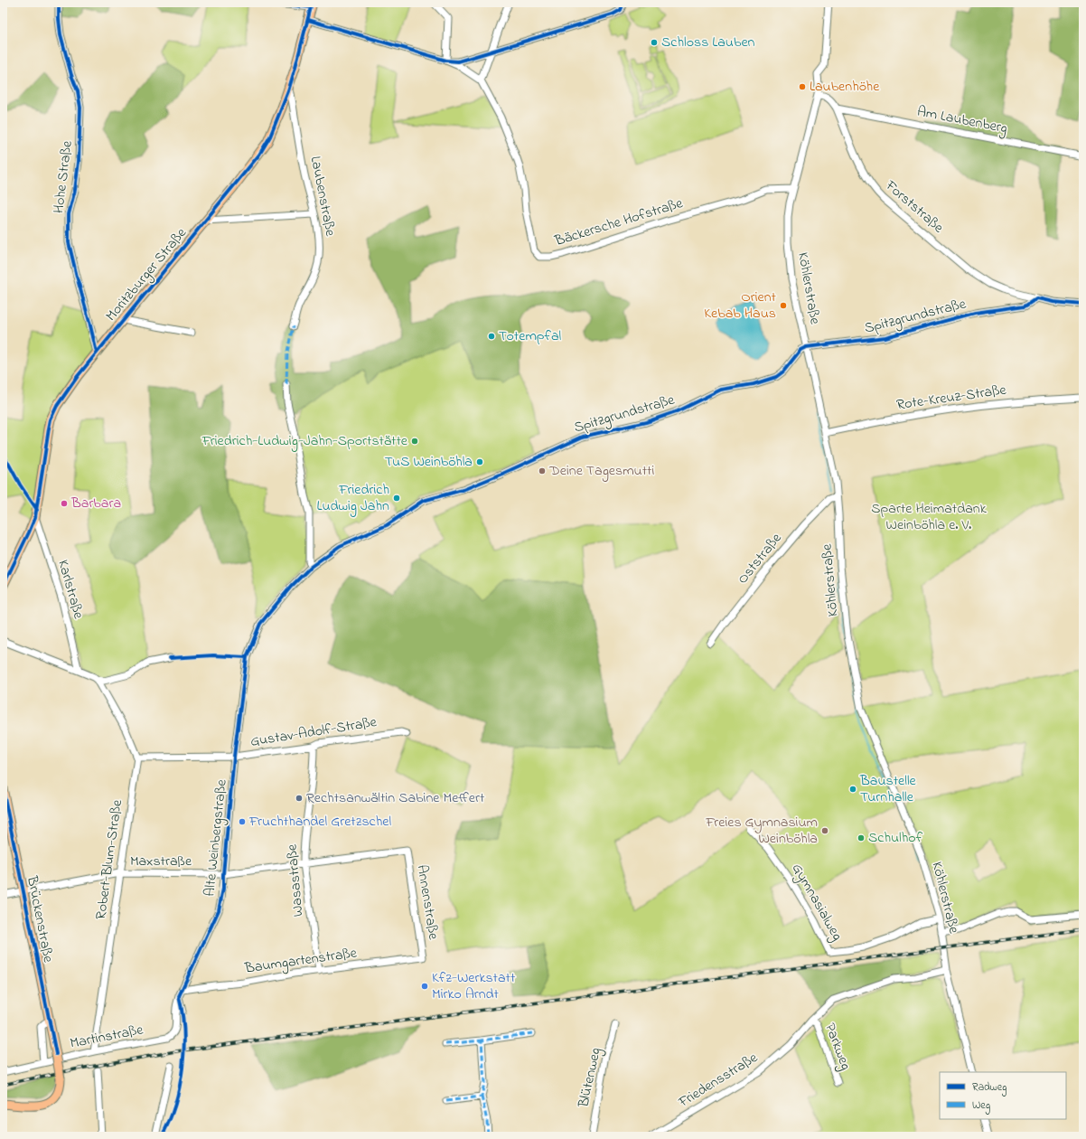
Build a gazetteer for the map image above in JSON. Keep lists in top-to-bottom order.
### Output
{
  "streets": {
    "main road": ["Moritzburger Straße", "Brückenstraße"],
    "street": [
      "Am Laubenberg",
      "Hohe Straße",
      "Laubenstraße",
      "Forststraße",
      "Bäckersche Hofstraße",
      "Köhlerstraße",
      "Spitzgrundstraße",
      "Rote-Kreuz-Straße",
      "Oststraße",
      "Karlstraße",
      "Gustav-Adolf-Straße",
      "Alte Weinbergstraße",
      "Robert-Blum-Straße",
      "Maxstraße",
      "Wasastraße",
      "Annenstraße",
      "Gymnasialweg",
      "Baumgartenstraße",
      "Martinstraße",
      "Parkweg",
      "Blütenweg",
      "Friedensstraße"
    ]
  },
  "crossings": [
    ["Am Laubenberg", "Forststraße"],
    ["Hohe Straße", "Moritzburger Straße"],
    ["Laubenstraße", "Moritzburger Straße"],
    ["Forststraße", "Köhlerstraße"],
    ["Forststraße", "Spitzgrundstraße"],
    ["Bäckersche Hofstraße", "Moritzburger Straße"],
    ["Bäckersche Hofstraße", "Köhlerstraße"],
    ["Moritzburger Straße", "Karlstraße"],
    ["Köhlerstraße", "Spitzgrundstraße"],
    ["Köhlerstraße", "Rote-Kreuz-Straße"],
    ["Köhlerstraße", "Oststraße"],
    ["Köhlerstraße", "Gymnasialweg"],
    ["Köhlerstraße", "Friedensstraße"],
    ["Spitzgrundstraße", "Alte Weinbergstraße"],
    ["Gustav-Adolf-Straße", "Alte Weinbergstraße"],
    ["Gustav-Adolf-Straße", "Robert-Blum-Straße"],
    ["Gustav-Adolf-Straße", "Wasastraße"],
    ["Alte Weinbergstraße", "Maxstraße"],
    ["Alte Weinbergstraße", "Baumgartenstraße"],
    ["Alte Weinbergstraße", "Martinstraße"],
    ["Robert-Blum-Straße", "Maxstraße"],
    ["Robert-Blum-Straße", "Martinstraße"],
    ["Maxstraße", "Wasastraße"],
    ["Maxstraße", "Annenstraße"],
    ["Maxstraße", "Brückenstraße"],
    ["Wasastraße", "Baumgartenstraße"],
    ["Annenstraße", "Baumgartenstraße"],
    ["Parkweg", "Friedensstraße"]
  ],
  "parks": ["Sparte Heimatdank Weinböhla e. V."],
  "places": [
    "Schloss Lauben",
    "Laubenhöhe",
    "Orient Kebab Haus",
    "Totempfal",
    "Friedrich-Ludwig-Jahn-Sportstätte",
    "TuS Weinböhla",
    "Deine Tagesmutti",
    "Friedrich Ludwig Jahn",
    "Barbara",
    "Baustelle Turnhalle",
    "Rechtsanwältin Sabine Meffert",
    "Fruchthandel Gretzschel",
    "Freies Gymnasium Weinböhla",
    "Schulhof",
    "Kfz-Werkstatt Mirko Arndt"
  ],
  "legend": ["Radweg", "Weg"]
}
